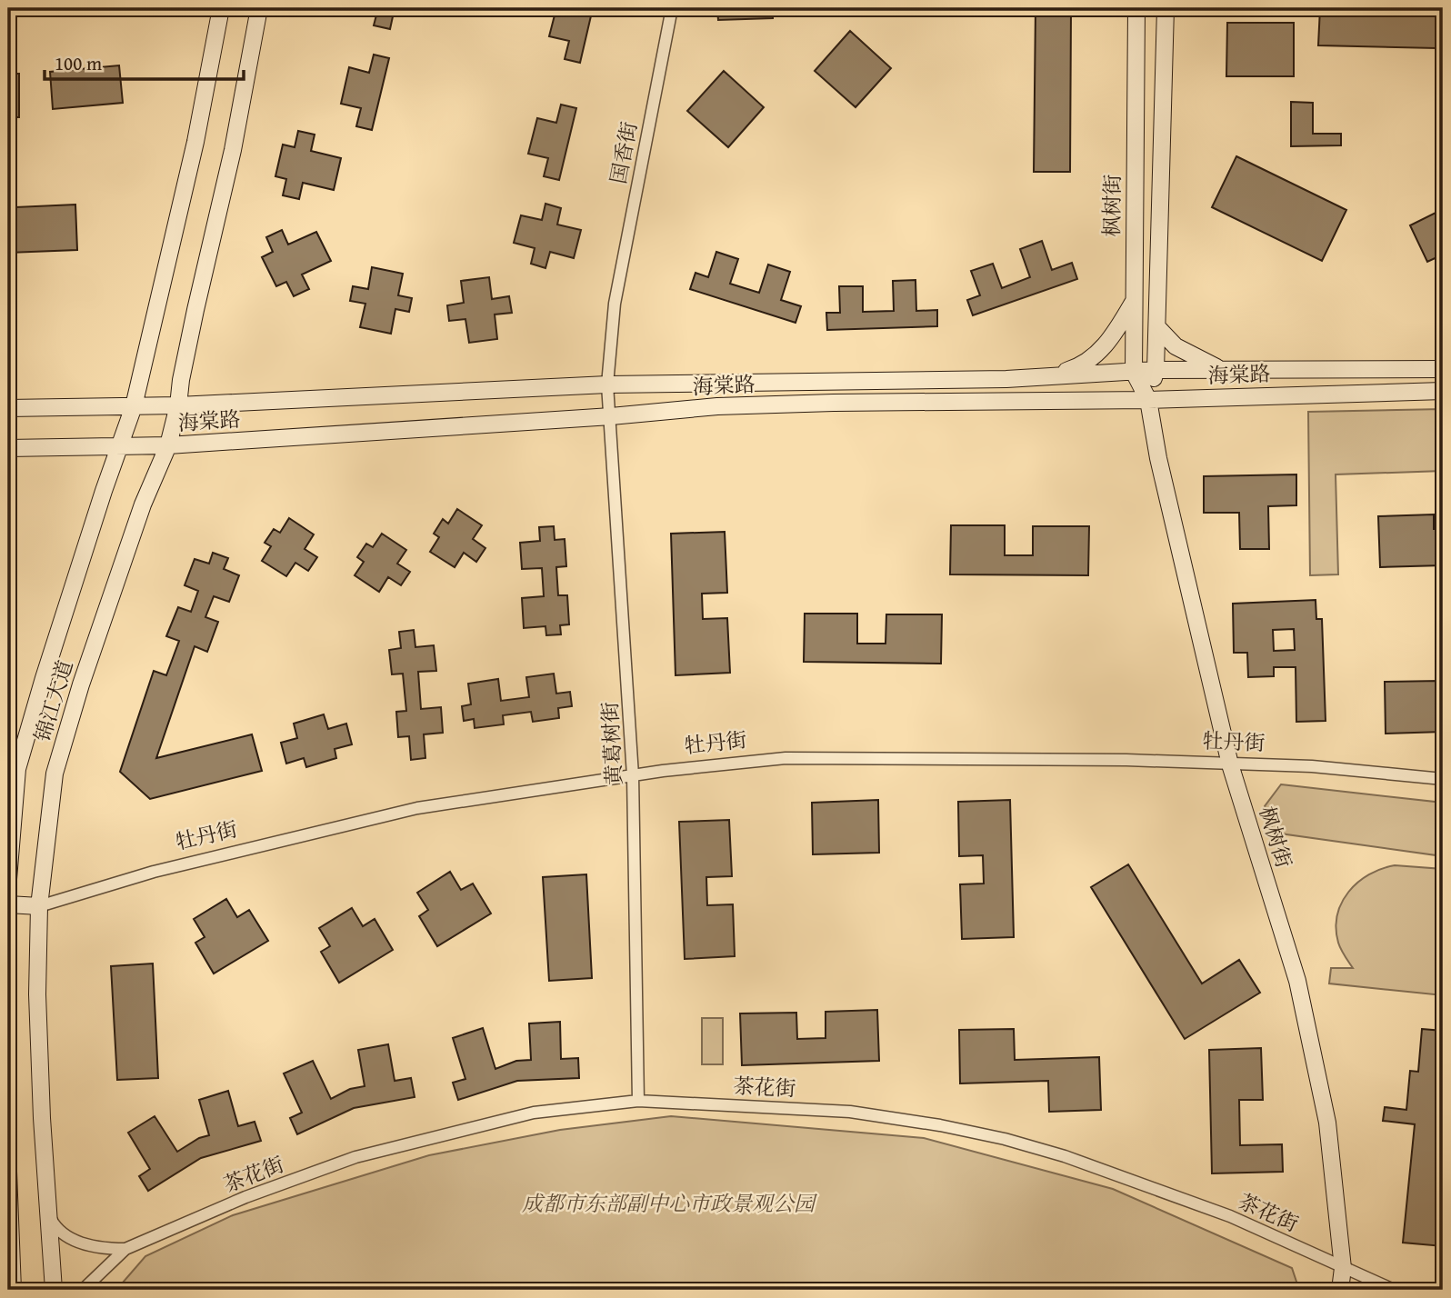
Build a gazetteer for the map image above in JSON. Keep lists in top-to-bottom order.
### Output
{
  "streets": {
    "main road": [
      "枫树街",
      "海棠路",
      "锦江大道",
      "牡丹街"
    ],
    "street": ["国香街", "黄葛树街", "茶花街"]
  },
  "crossings": [
    ["国香街", "海棠路"],
    ["国香街", "黄葛树街"],
    ["枫树街", "海棠路"],
    ["枫树街", "牡丹街"],
    ["枫树街", "茶花街"],
    ["海棠路", "锦江大道"],
    ["海棠路", "黄葛树街"],
    ["锦江大道", "牡丹街"],
    ["锦江大道", "茶花街"],
    ["牡丹街", "黄葛树街"],
    ["黄葛树街", "茶花街"]
  ],
  "parks": ["成都市东部副中心市政景观公园"],
  "scale_bar": "100 m"
}
